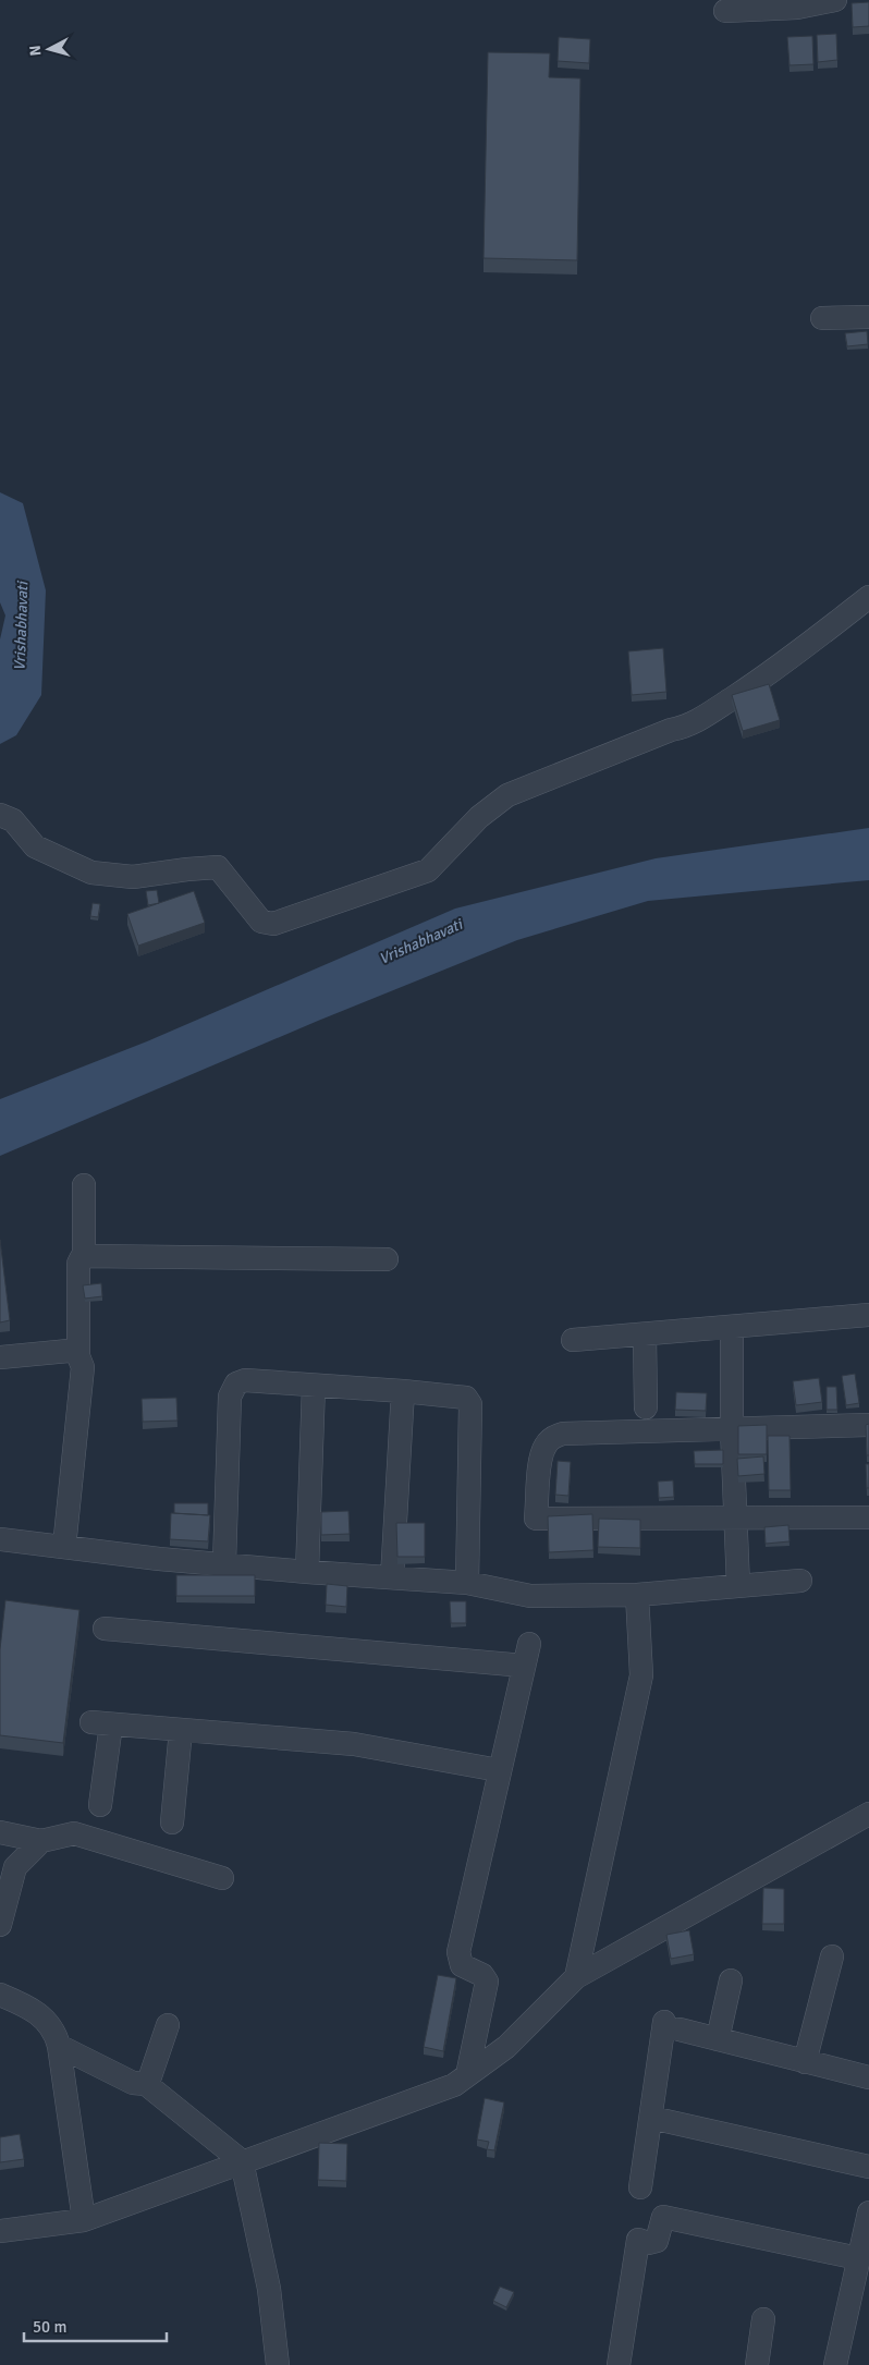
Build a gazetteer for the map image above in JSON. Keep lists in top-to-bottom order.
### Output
{
  "water": ["Vrishabhavati"],
  "scale_bar": "50 m",
  "north": "left"
}
